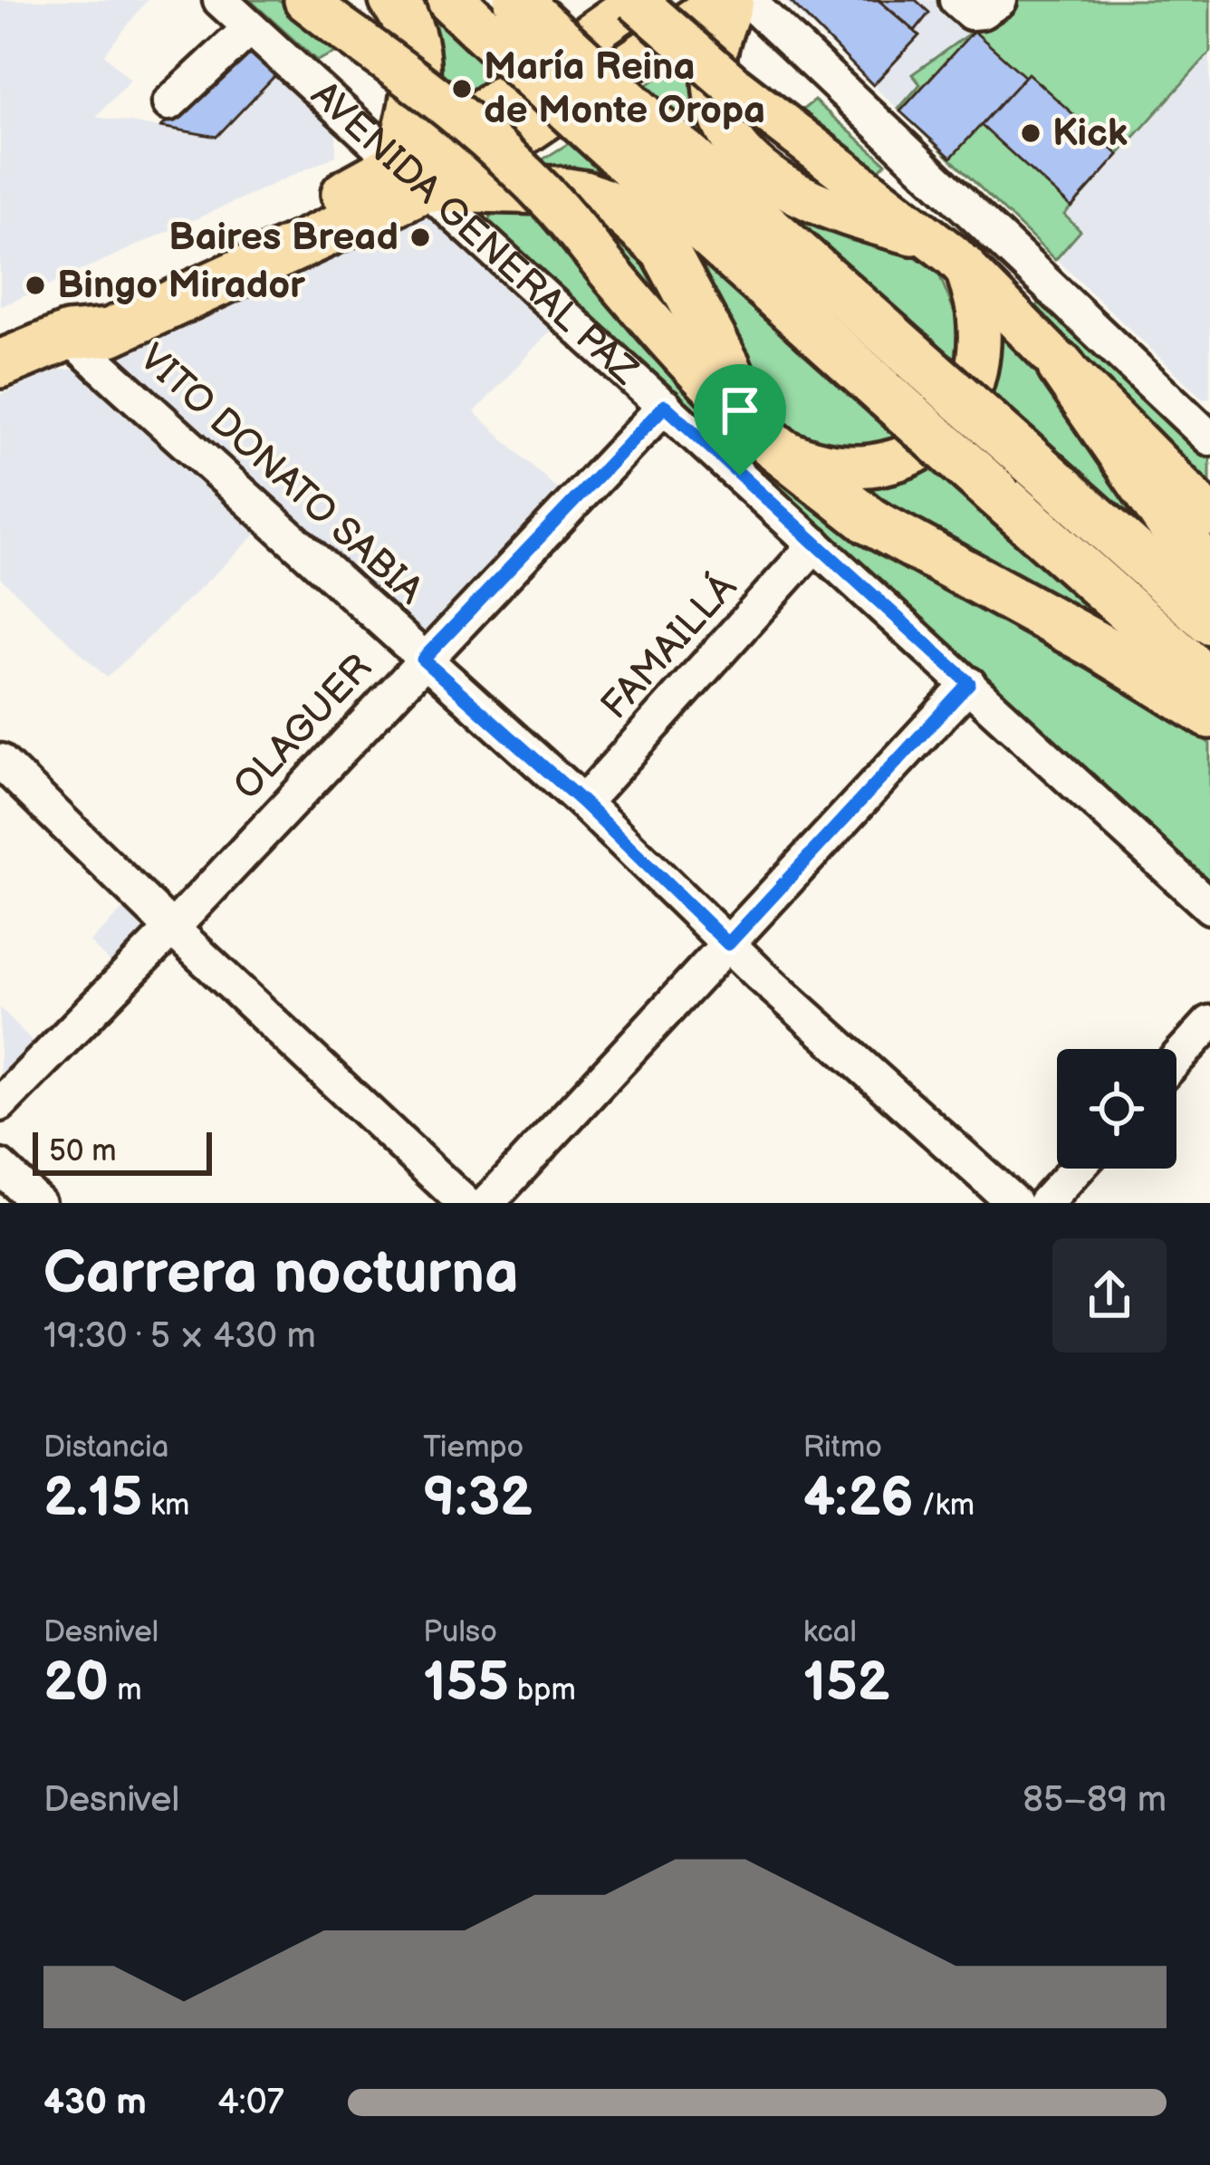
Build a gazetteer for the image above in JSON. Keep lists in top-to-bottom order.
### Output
{
  "streets": {
    "street": [
      "AVENIDA GENERAL PAZ",
      "VITO DONATO SABIA",
      "FAMAILLÁ",
      "OLAGUER"
    ]
  },
  "crossings": [
    ["AVENIDA GENERAL PAZ", "FAMAILLÁ"],
    ["AVENIDA GENERAL PAZ", "OLAGUER"],
    ["VITO DONATO SABIA", "FAMAILLÁ"],
    ["VITO DONATO SABIA", "OLAGUER"]
  ],
  "places": [
    "María Reina de Monte Oropa",
    "Kick",
    "Baires Bread",
    "Bingo Mirador"
  ],
  "scale_bar": "50 m",
  "page": {
    "scale": "50 m",
    "heading": ["Carrera nocturna", "19:30 · 5 × 430 m"],
    "stats": [
      ["Distancia", "2.15 km"],
      ["Tiempo", "9:32"],
      ["Ritmo", "4:26 /km"],
      ["Desnivel", "20 m"],
      ["Pulso", "155 bpm"],
      ["kcal", "152"]
    ],
    "chart": ["Desnivel", "85–89 m"],
    "list": [
      {
        "name": "430 m",
        "note": "4:07"
      }
    ]
  }
}
